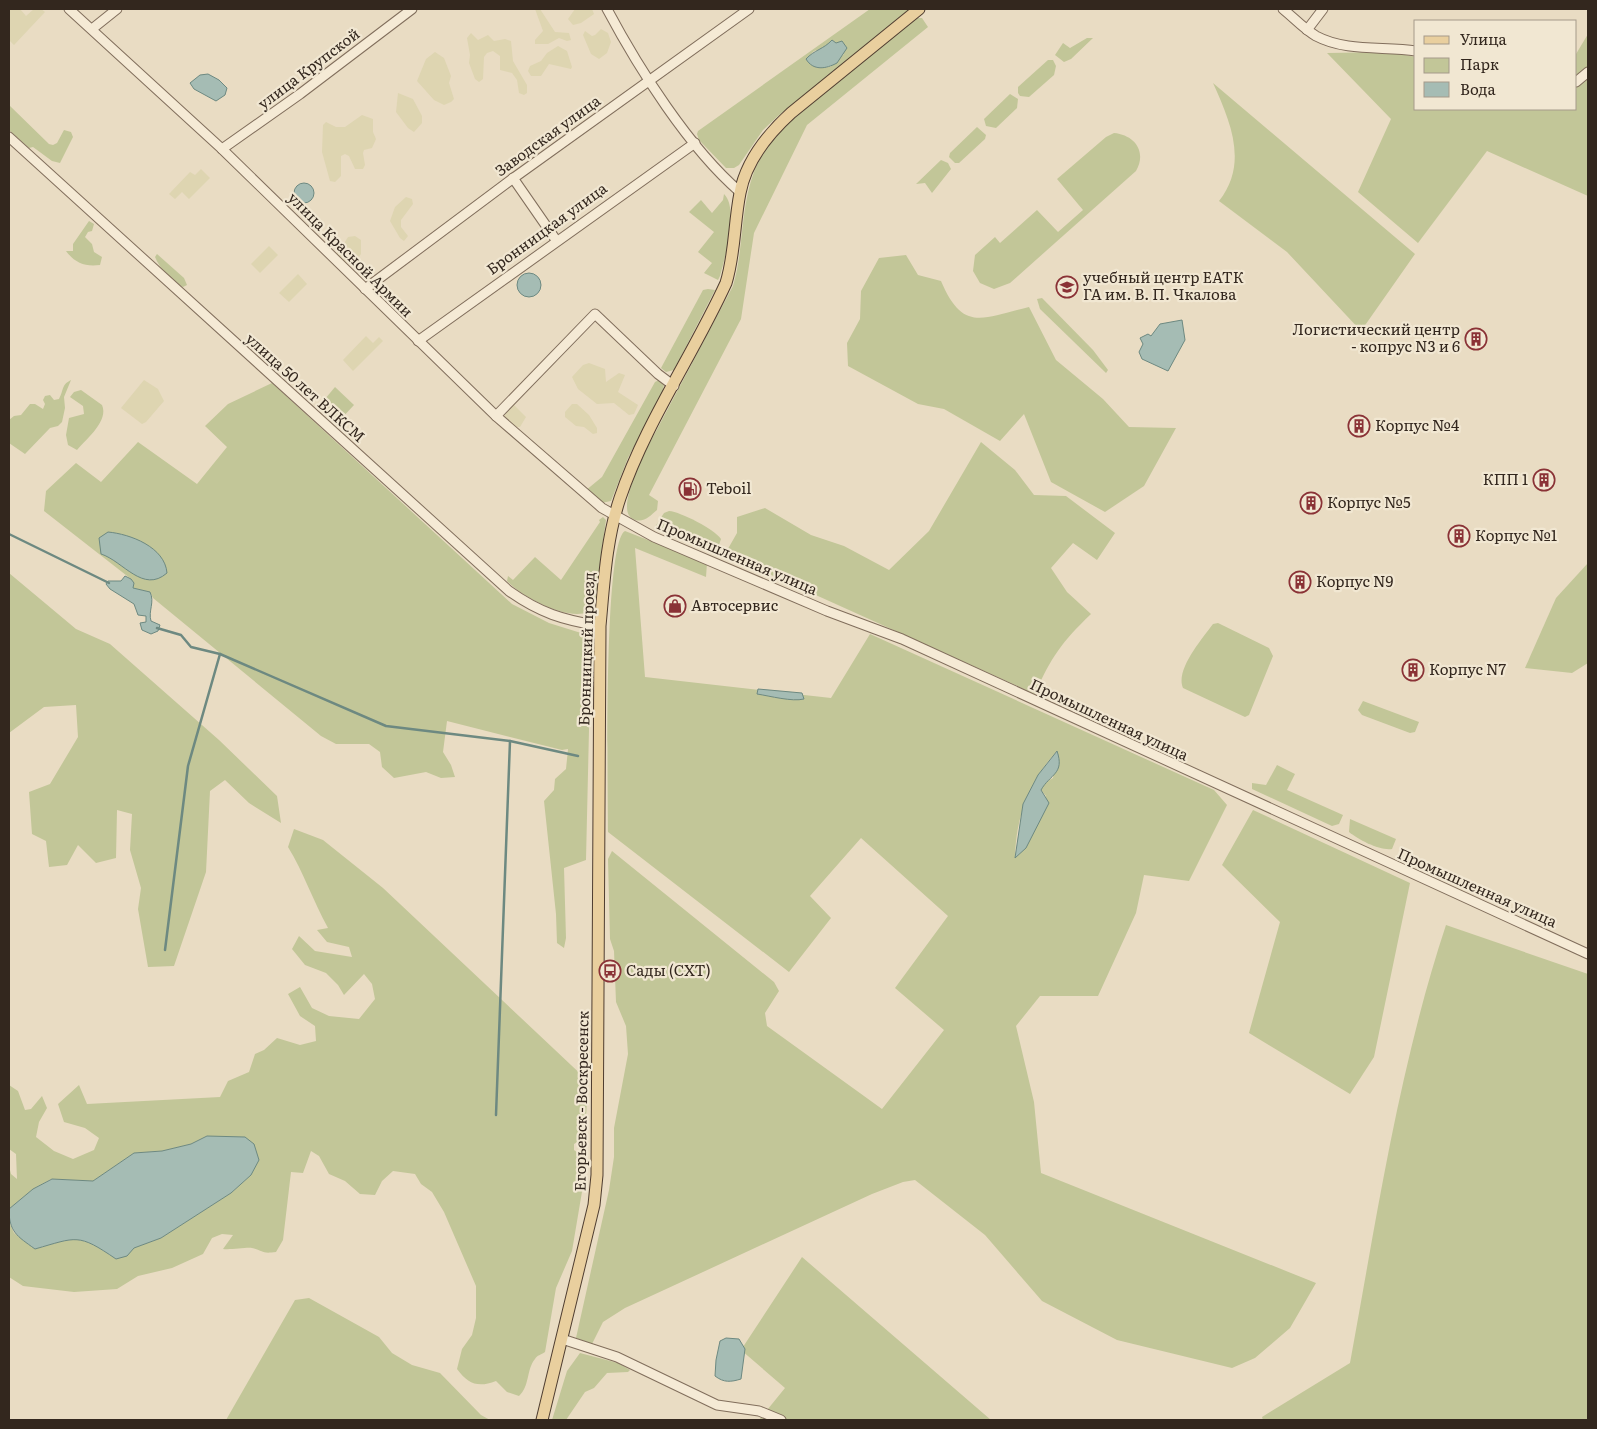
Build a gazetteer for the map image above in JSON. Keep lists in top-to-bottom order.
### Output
{
  "streets": {
    "main road": ["Бронницкий проезд", "Егорьевск - Воскресенск"],
    "street": [
      "улица Крупской",
      "Заводская улица",
      "Бронницкая улица",
      "улица Красной Армии",
      "улица 50 лет ВЛКСМ",
      "Промышленная улица"
    ]
  },
  "crossings": [
    ["улица Крупской", "улица Красной Армии"],
    ["Заводская улица", "улица Красной Армии"],
    ["Бронницкая улица", "улица Красной Армии"],
    ["улица Красной Армии", "Промышленная улица"],
    ["улица Красной Армии", "Бронницкий проезд"],
    ["улица 50 лет ВЛКСМ", "Бронницкий проезд"],
    ["Промышленная улица", "Бронницкий проезд"],
    ["Бронницкий проезд", "Егорьевск - Воскресенск"]
  ],
  "places": {
    "school or university": ["учебный центр ЕАТК ГА им. В. П. Чкалова"],
    "building": [
      "Логистический центр - копрус N3 и 6",
      "Корпус №4",
      "КПП 1",
      "Корпус №5",
      "Корпус №1",
      "Корпус N9",
      "Корпус N7"
    ],
    "fuel station": ["Teboil"],
    "shop": ["Автосервис"],
    "bus stop": ["Сады (СХТ)"]
  },
  "legend": ["Улица", "Парк", "Вода"]
}
